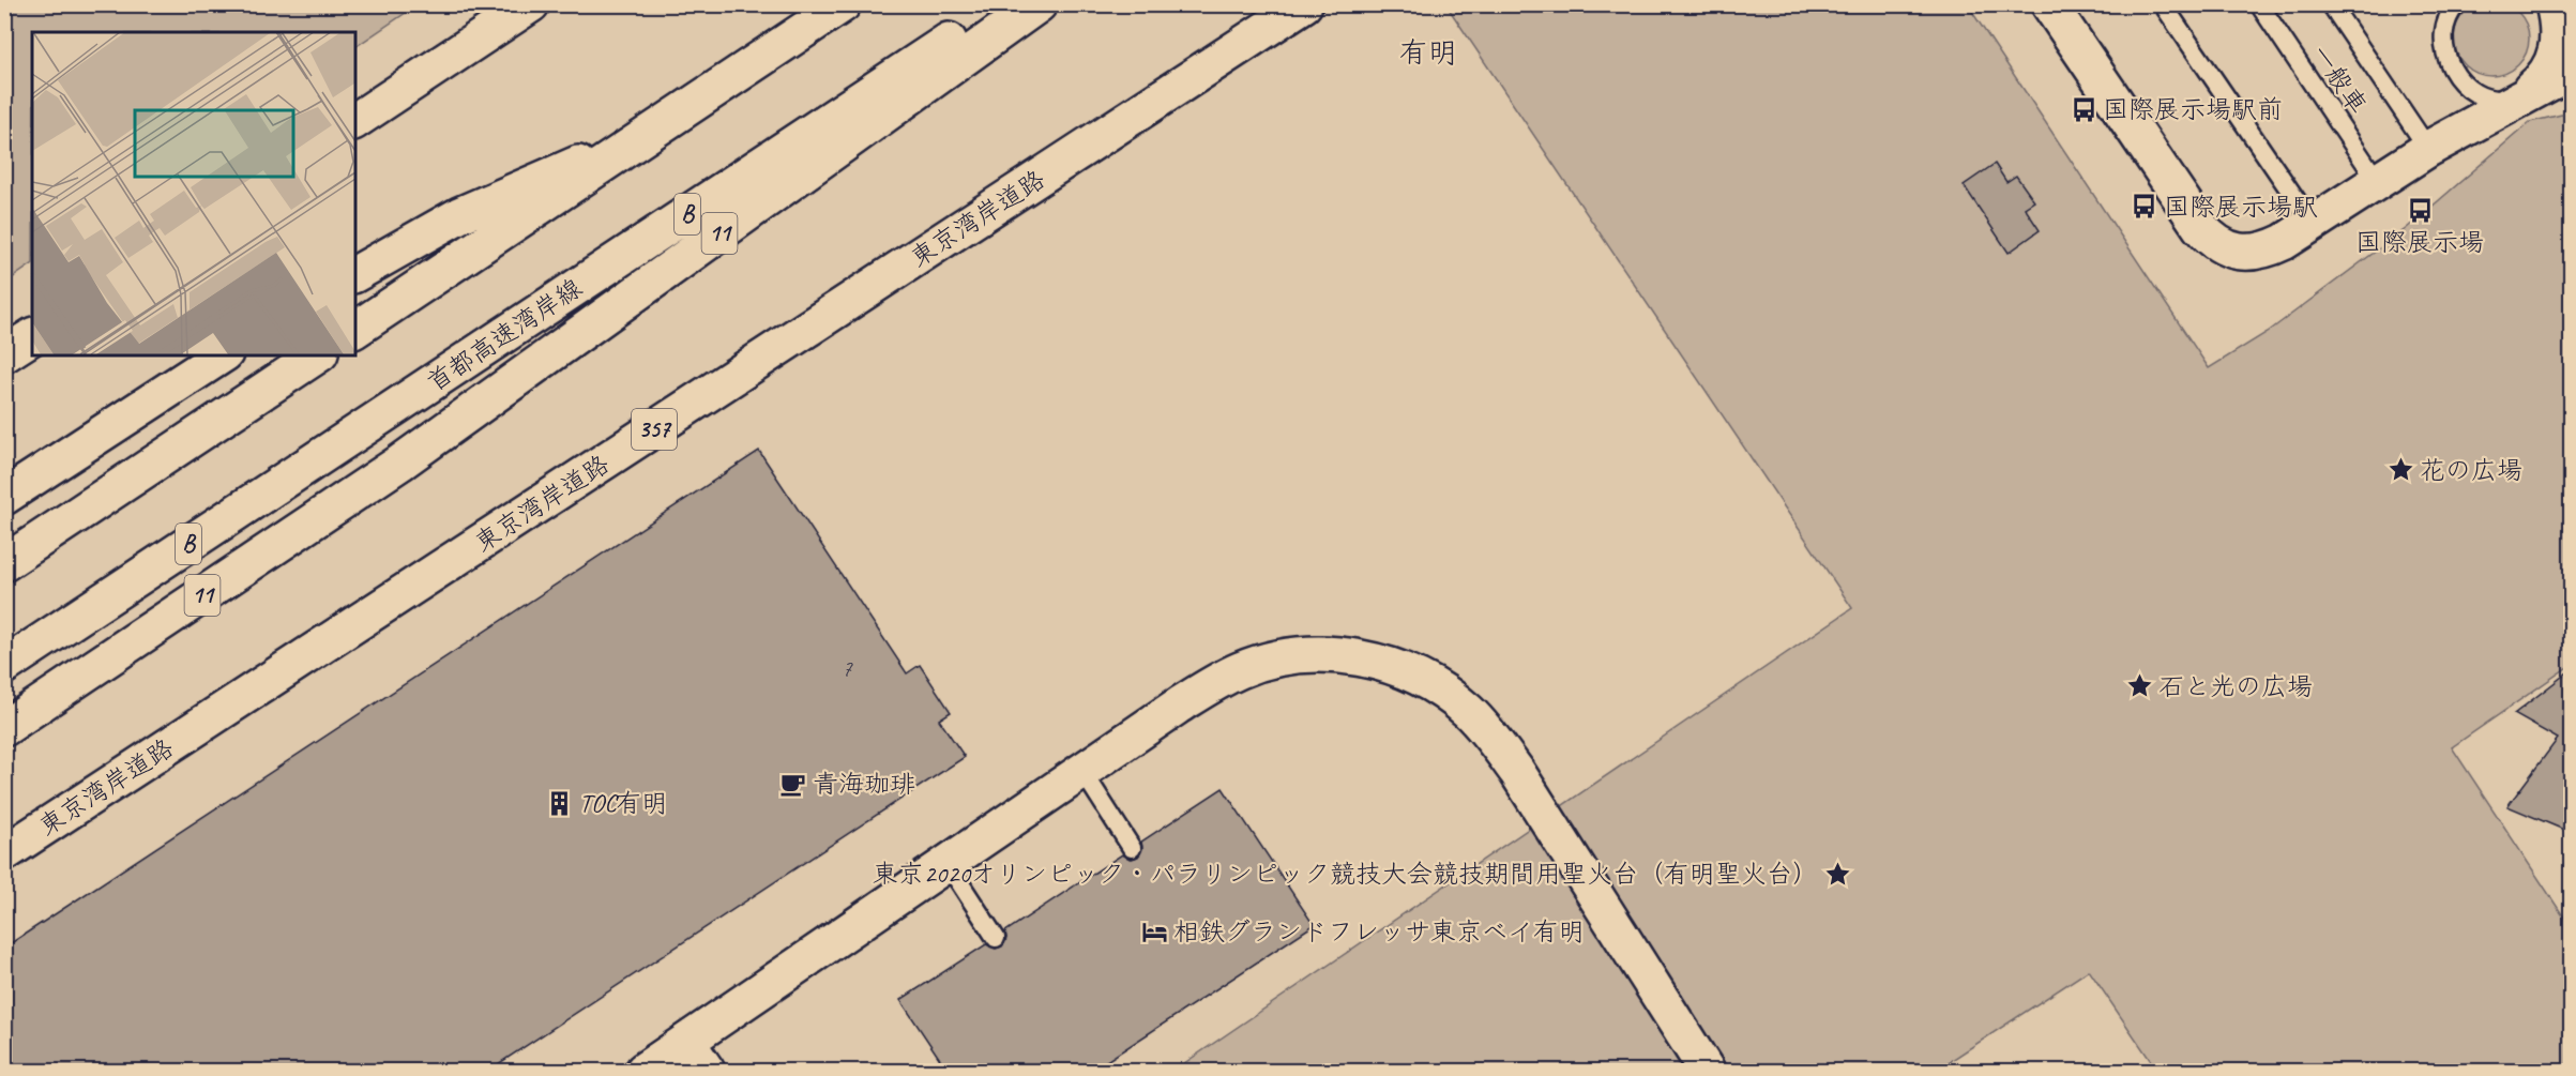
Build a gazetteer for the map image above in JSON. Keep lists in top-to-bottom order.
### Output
{
  "streets": {
    "main road": [
      "B",
      "東京湾岸道路",
      "11",
      "首都高速湾岸線",
      "357"
    ],
    "lane": ["一般車"]
  },
  "districts": ["有明"],
  "places": {
    "bus stop": ["国際展示場駅前", "国際展示場駅", "国際展示場"],
    "place": ["花の広場", "石と光の広場", "東京2020オリンピック・パラリンピック競技大会競技期間用聖火台（有明聖火台）"],
    "cafe": ["青海珈琲"],
    "building": ["TOC有明"],
    "hotel": ["相鉄グランドフレッサ東京ベイ有明"]
  },
  "house_numbers": ["7"]
}
